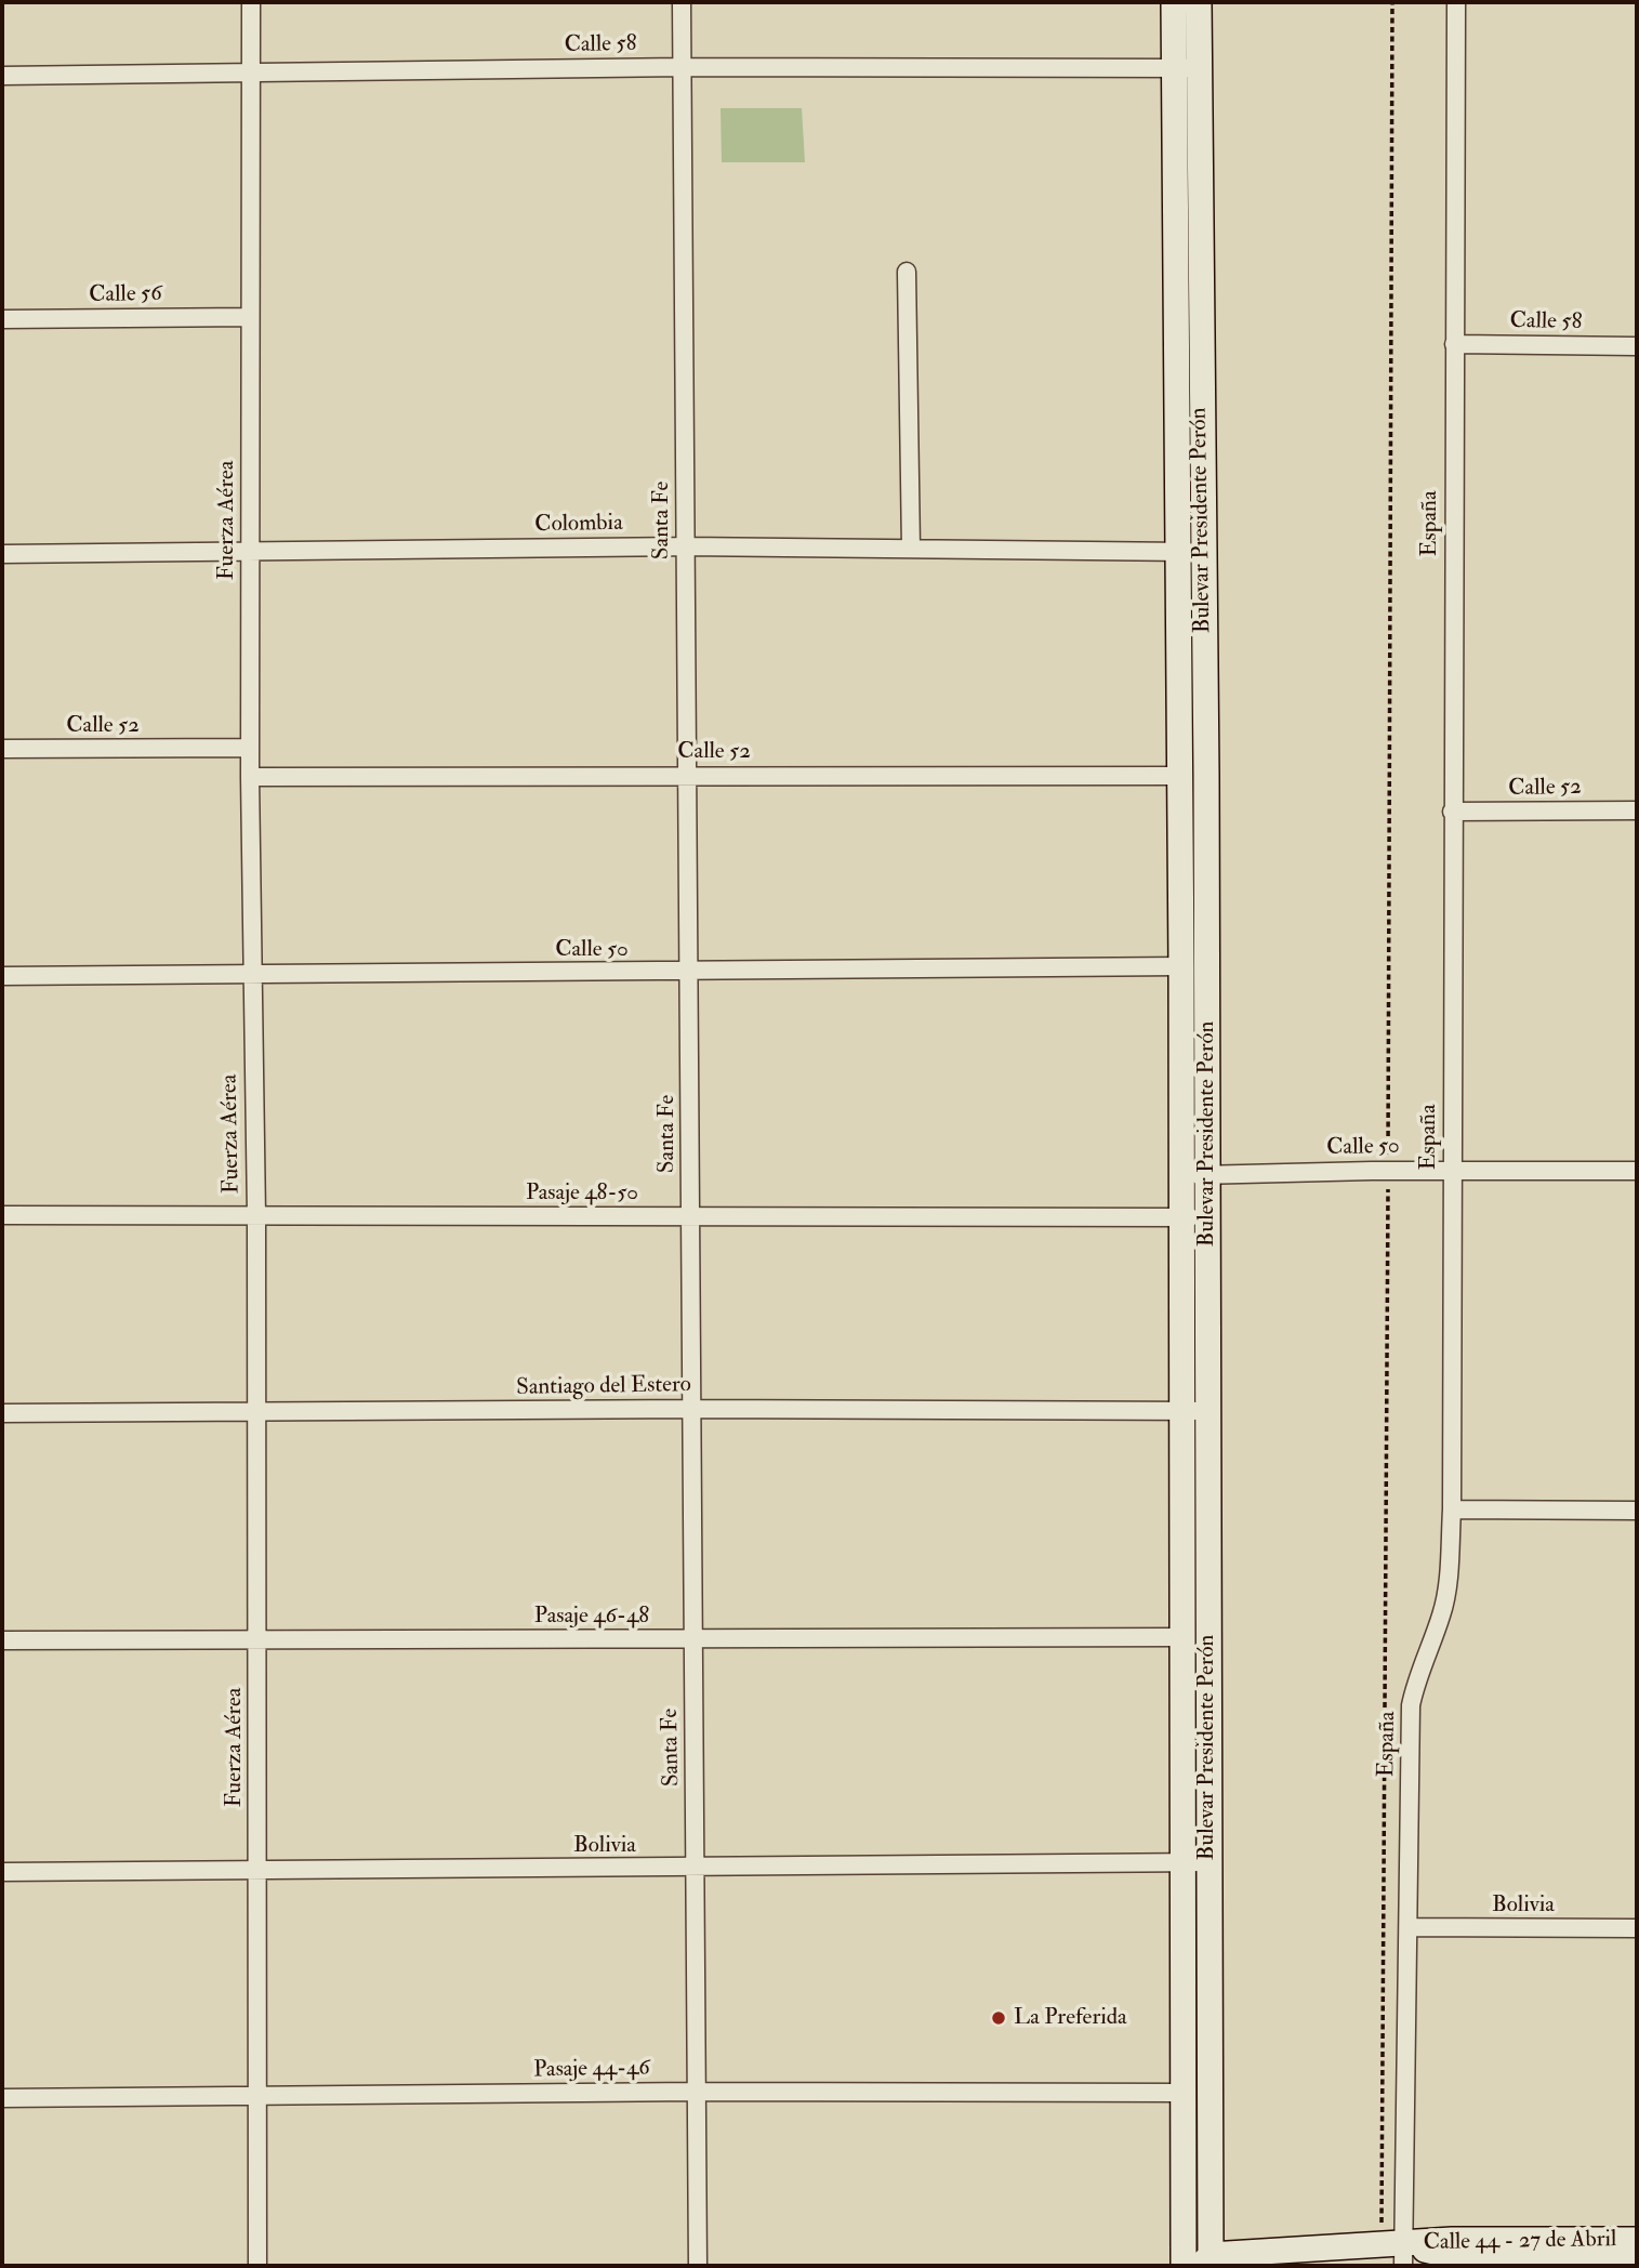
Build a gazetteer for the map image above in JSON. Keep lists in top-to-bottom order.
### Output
{
  "streets": {
    "main road": ["Bulevar Presidente Perón", "Calle 44 - 27 de Abril"],
    "street": [
      "Calle 58",
      "Calle 56",
      "Fuerza Aérea",
      "Santa Fe",
      "España",
      "Colombia",
      "Calle 52",
      "Calle 50",
      "Pasaje 48-50",
      "Santiago del Estero",
      "Pasaje 46-48",
      "Bolivia",
      "Pasaje 44-46"
    ]
  },
  "crossings": [
    ["Calle 58", "Fuerza Aérea"],
    ["Calle 58", "Santa Fe"],
    ["Calle 58", "Bulevar Presidente Perón"],
    ["Calle 58", "España"],
    ["Calle 56", "Fuerza Aérea"],
    ["Fuerza Aérea", "Colombia"],
    ["Fuerza Aérea", "Calle 52"],
    ["Fuerza Aérea", "Calle 50"],
    ["Fuerza Aérea", "Pasaje 48-50"],
    ["Fuerza Aérea", "Santiago del Estero"],
    ["Fuerza Aérea", "Pasaje 46-48"],
    ["Fuerza Aérea", "Bolivia"],
    ["Fuerza Aérea", "Pasaje 44-46"],
    ["Santa Fe", "Colombia"],
    ["Santa Fe", "Calle 52"],
    ["Santa Fe", "Calle 50"],
    ["Santa Fe", "Pasaje 48-50"],
    ["Santa Fe", "Santiago del Estero"],
    ["Santa Fe", "Pasaje 46-48"],
    ["Santa Fe", "Bolivia"],
    ["Santa Fe", "Pasaje 44-46"],
    ["Bulevar Presidente Perón", "Colombia"],
    ["Bulevar Presidente Perón", "Calle 52"],
    ["Bulevar Presidente Perón", "Calle 50"],
    ["Bulevar Presidente Perón", "Pasaje 48-50"],
    ["Bulevar Presidente Perón", "Santiago del Estero"],
    ["Bulevar Presidente Perón", "Pasaje 46-48"],
    ["Bulevar Presidente Perón", "Bolivia"],
    ["Bulevar Presidente Perón", "Pasaje 44-46"],
    ["Bulevar Presidente Perón", "Calle 44 - 27 de Abril"],
    ["España", "Calle 52"],
    ["España", "Calle 50"],
    ["España", "Bolivia"],
    ["España", "Calle 44 - 27 de Abril"]
  ],
  "places": ["La Preferida"]
}
